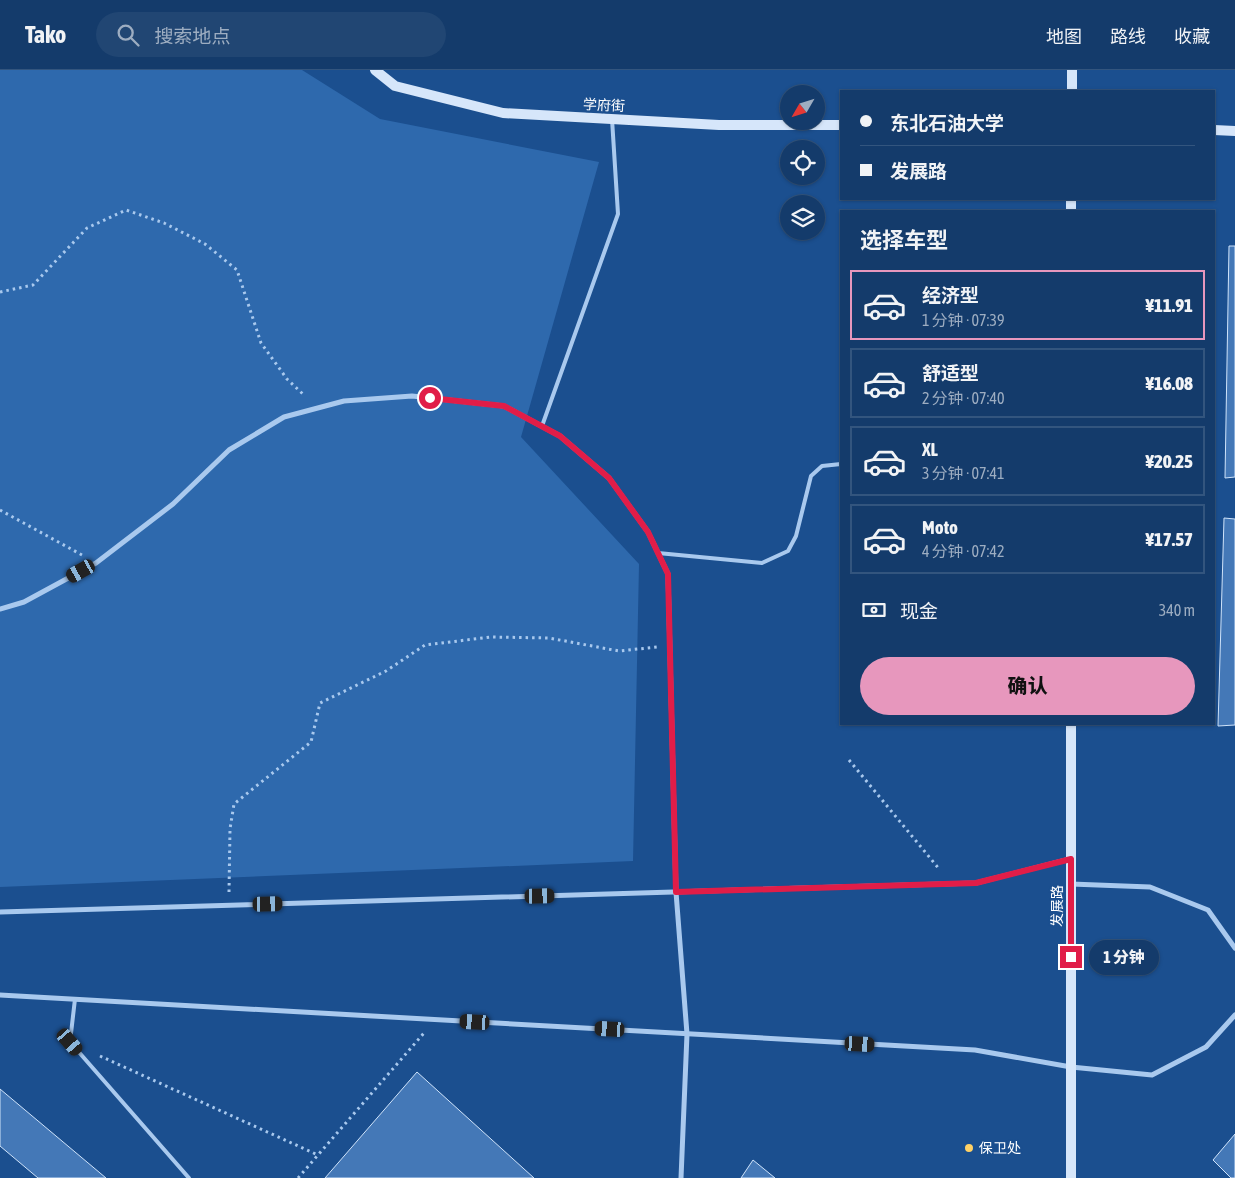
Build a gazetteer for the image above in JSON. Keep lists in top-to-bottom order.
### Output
{
  "streets": {
    "street": ["学府街", "发展路"]
  },
  "places": ["保卫处"],
  "north": "bottom left",
  "page": {
    "header": "Tako",
    "search": "搜索地点",
    "nav": ["地图", "路线", "收藏"],
    "banner": ["东北石油大学", "发展路"],
    "heading": "选择车型",
    "list": [
      {
        "name": "经济型",
        "note": "1 分钟 · 07:39",
        "value": "¥11.91"
      },
      {
        "name": "舒适型",
        "note": "2 分钟 · 07:40",
        "value": "¥16.08"
      },
      {
        "name": "XL",
        "note": "3 分钟 · 07:41",
        "value": "¥20.25"
      },
      {
        "name": "Moto",
        "note": "4 分钟 · 07:42",
        "value": "¥17.57"
      }
    ],
    "pay": ["现金", "340 m"],
    "buttons": "确认",
    "bubble": "1 分钟"
  }
}
